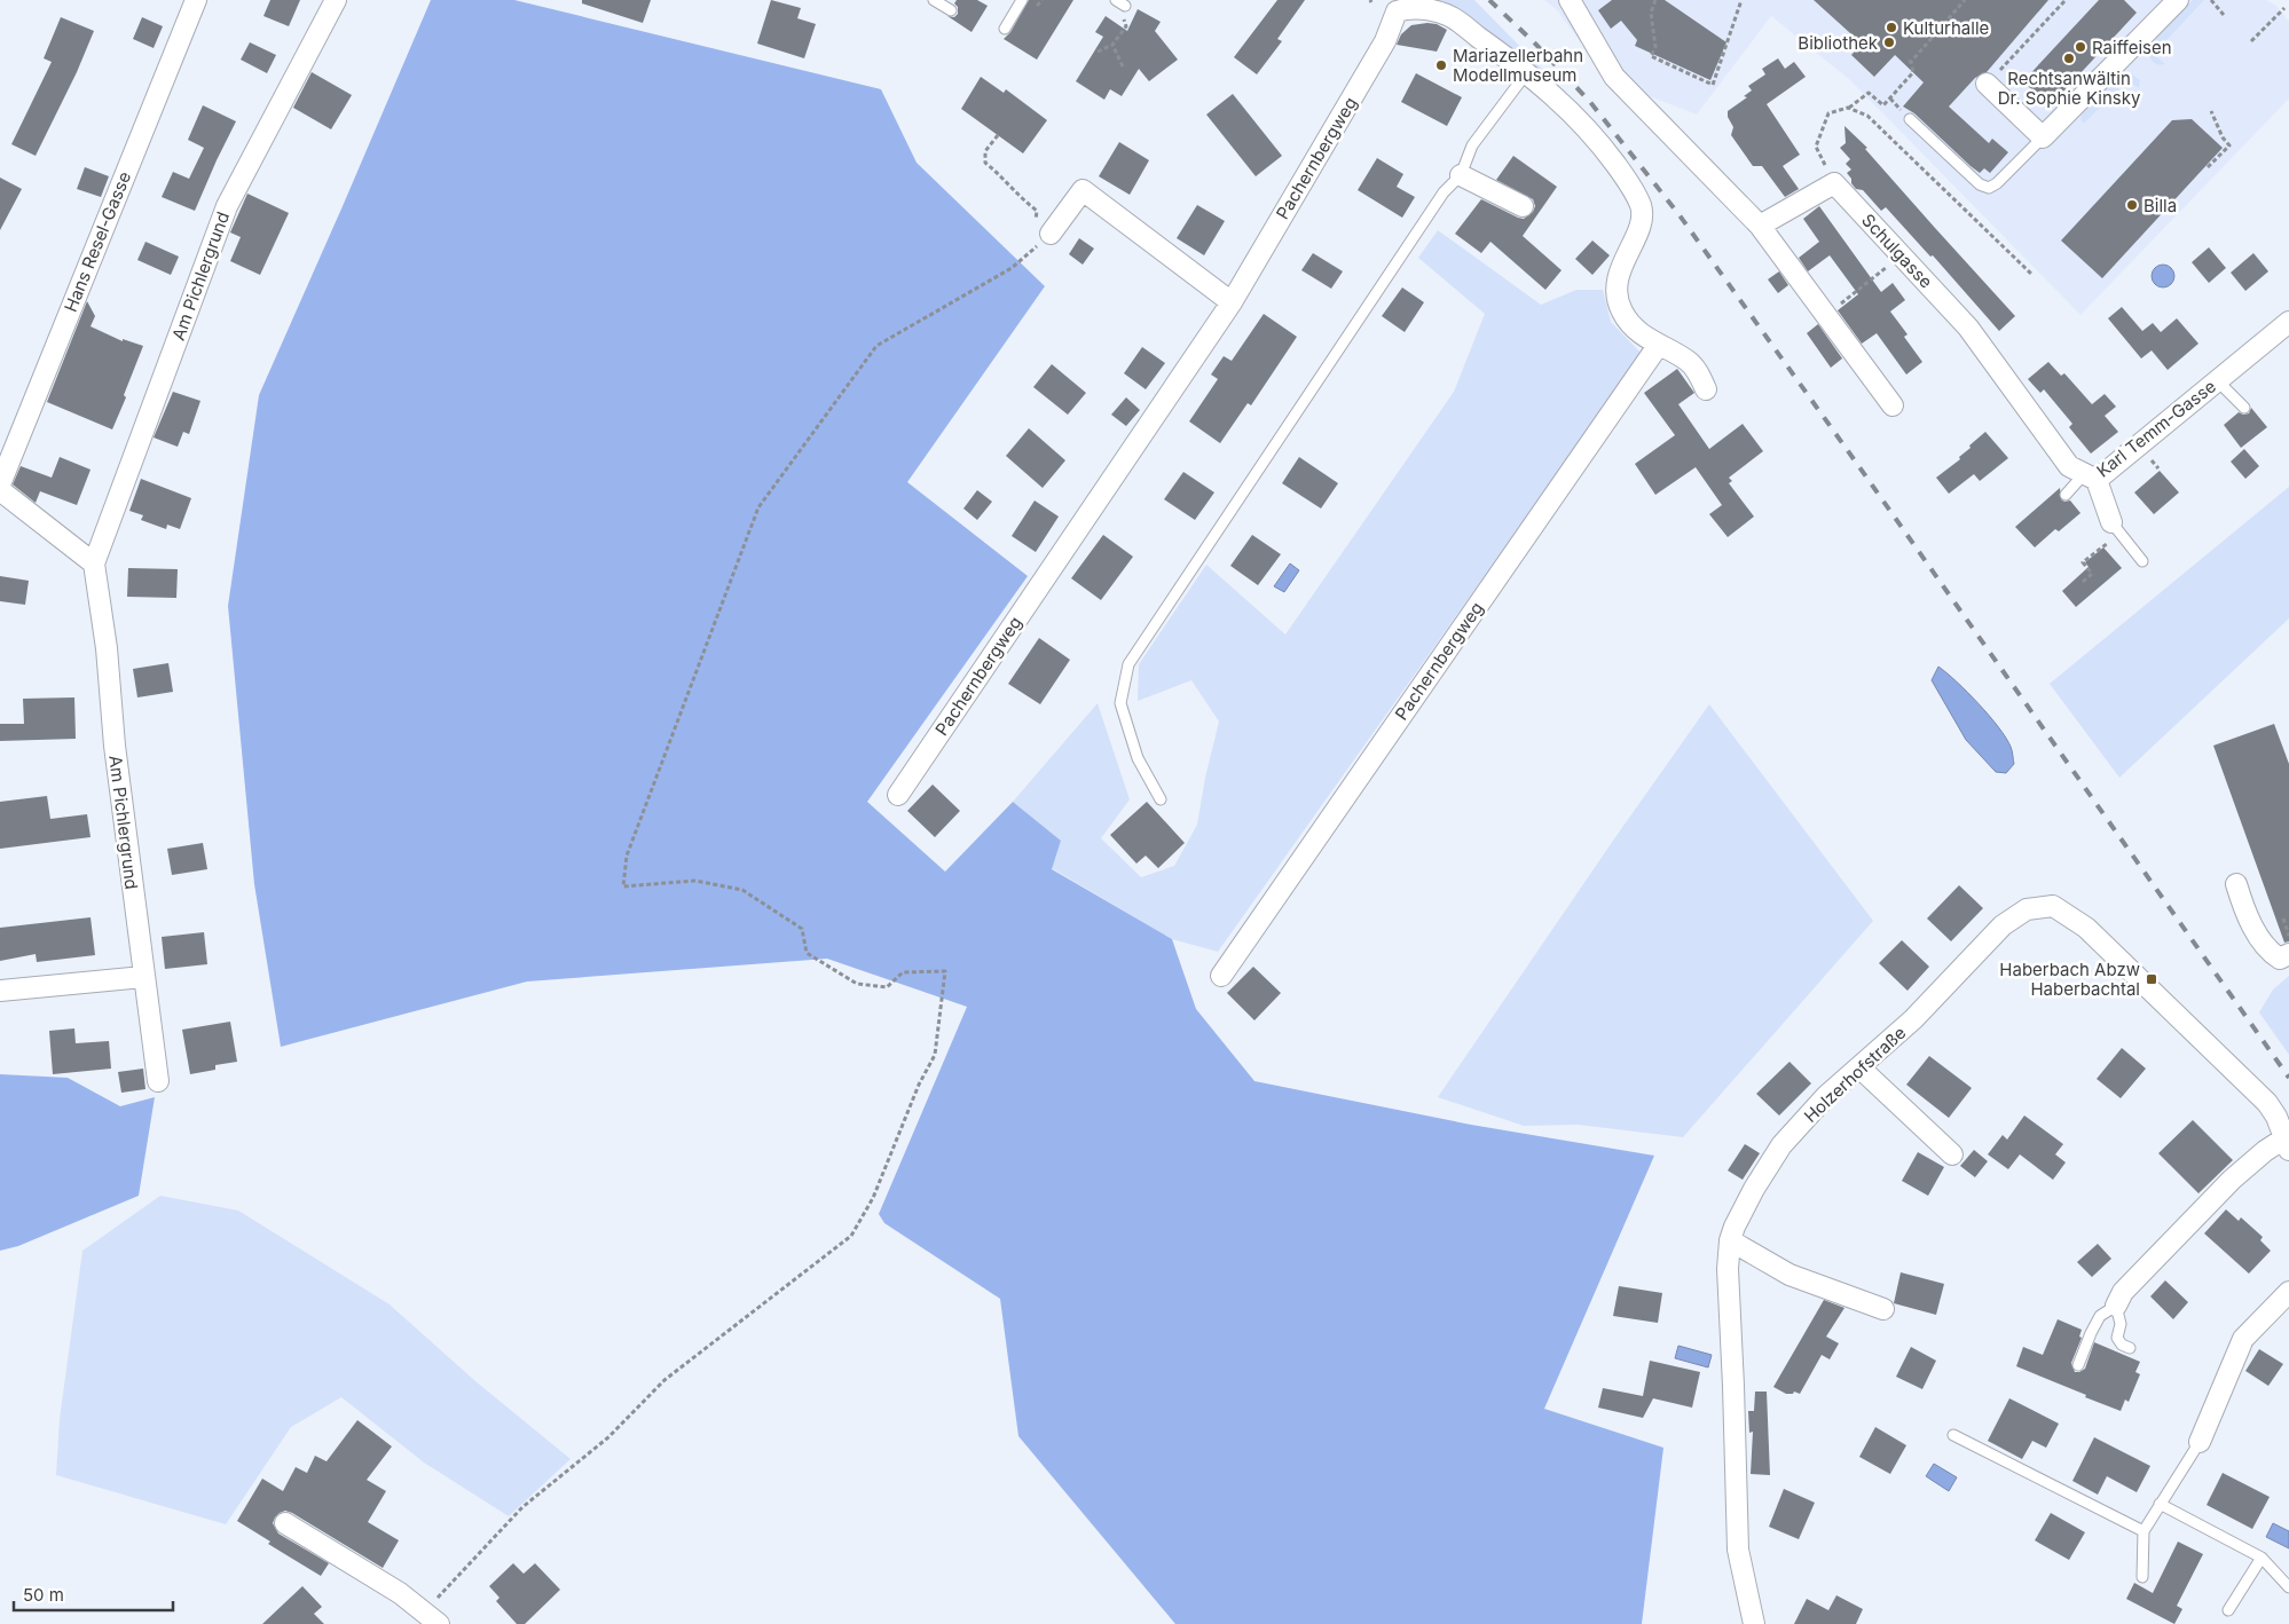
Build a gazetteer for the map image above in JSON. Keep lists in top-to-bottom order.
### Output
{
  "streets": {
    "street": [
      "Pachernbergweg",
      "Hans Resel-Gasse",
      "Schulgasse",
      "Am Pichlergrund",
      "Karl Temm-Gasse",
      "Holzerhofstraße"
    ]
  },
  "crossings": [
    ["Schulgasse", "Karl Temm-Gasse"]
  ],
  "places": {
    "other": [
      "Kulturhalle",
      "Bibliothek",
      "Raiffeisen",
      "Rechtsanwältin Dr. Sophie Kinsky",
      "Mariazellerbahn Modellmuseum",
      "Billa"
    ],
    "transit": ["Haberbach Abzw Haberbachtal"]
  },
  "scale_bar": "50 m"
}
